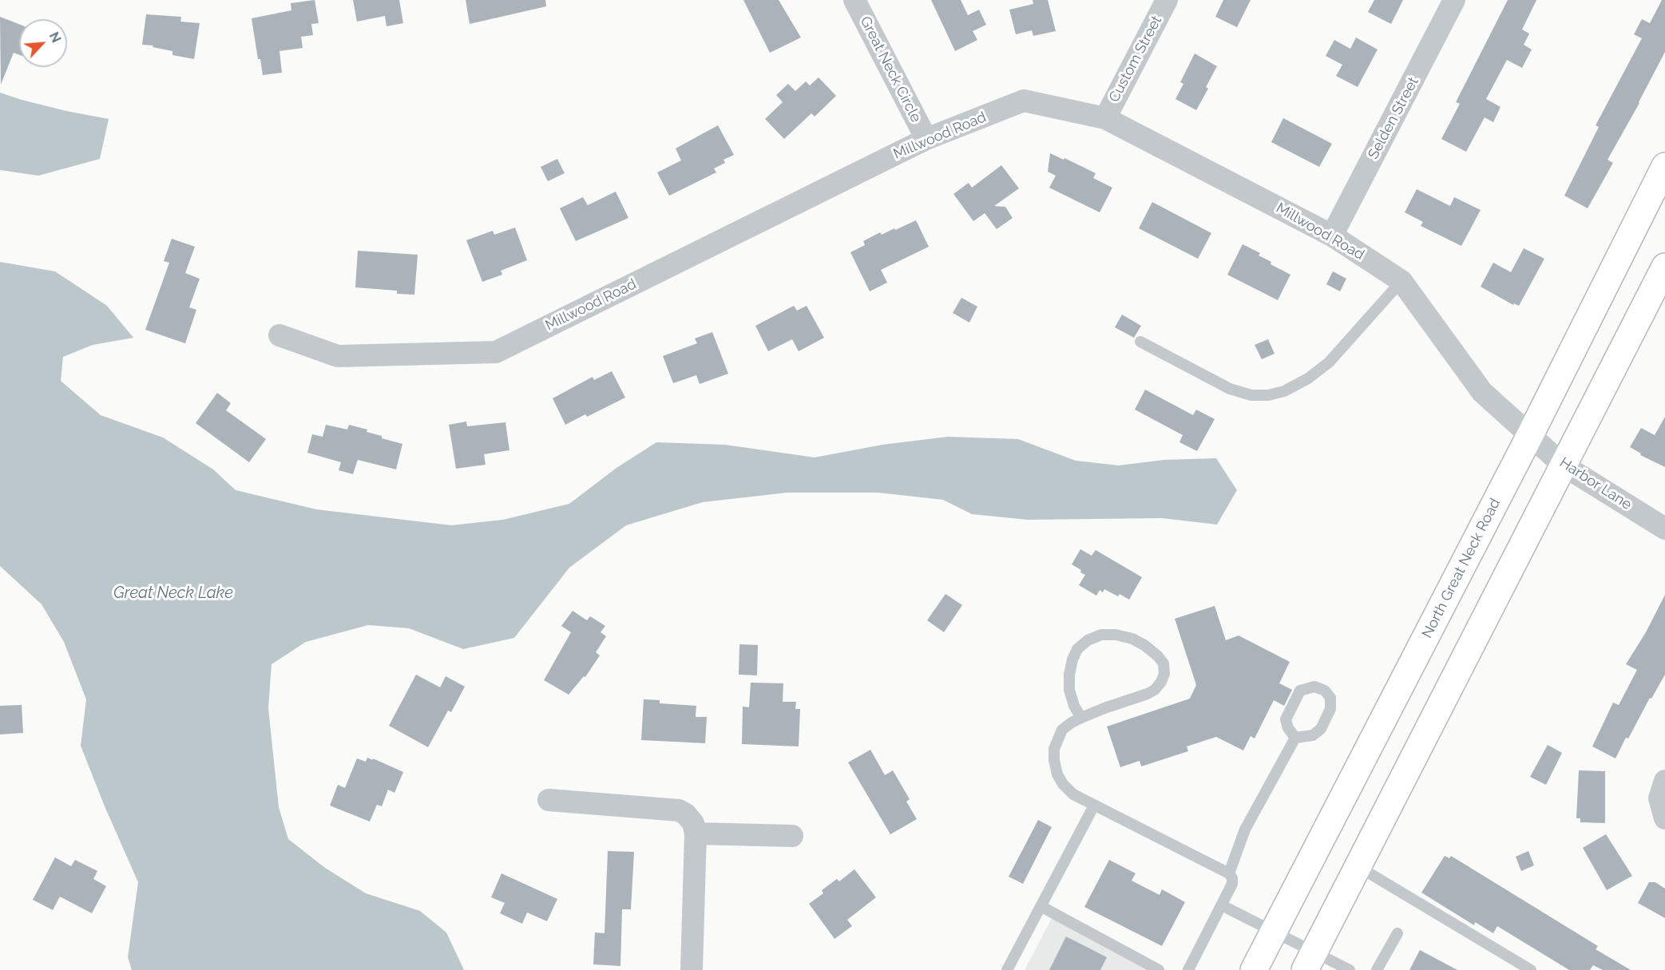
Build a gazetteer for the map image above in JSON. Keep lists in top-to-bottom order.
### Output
{
  "streets": {
    "main road": ["North Great Neck Road"],
    "street": [
      "Custom Street",
      "Great Neck Circle",
      "Selden Street",
      "Millwood Road",
      "Harbor Lane"
    ]
  },
  "crossings": [
    ["Custom Street", "Millwood Road"],
    ["Great Neck Circle", "Millwood Road"],
    ["Selden Street", "Millwood Road"],
    ["Millwood Road", "Harbor Lane"],
    ["Millwood Road", "North Great Neck Road"],
    ["Harbor Lane", "North Great Neck Road"]
  ],
  "water": ["Great Neck Lake"],
  "north": "top right"
}
